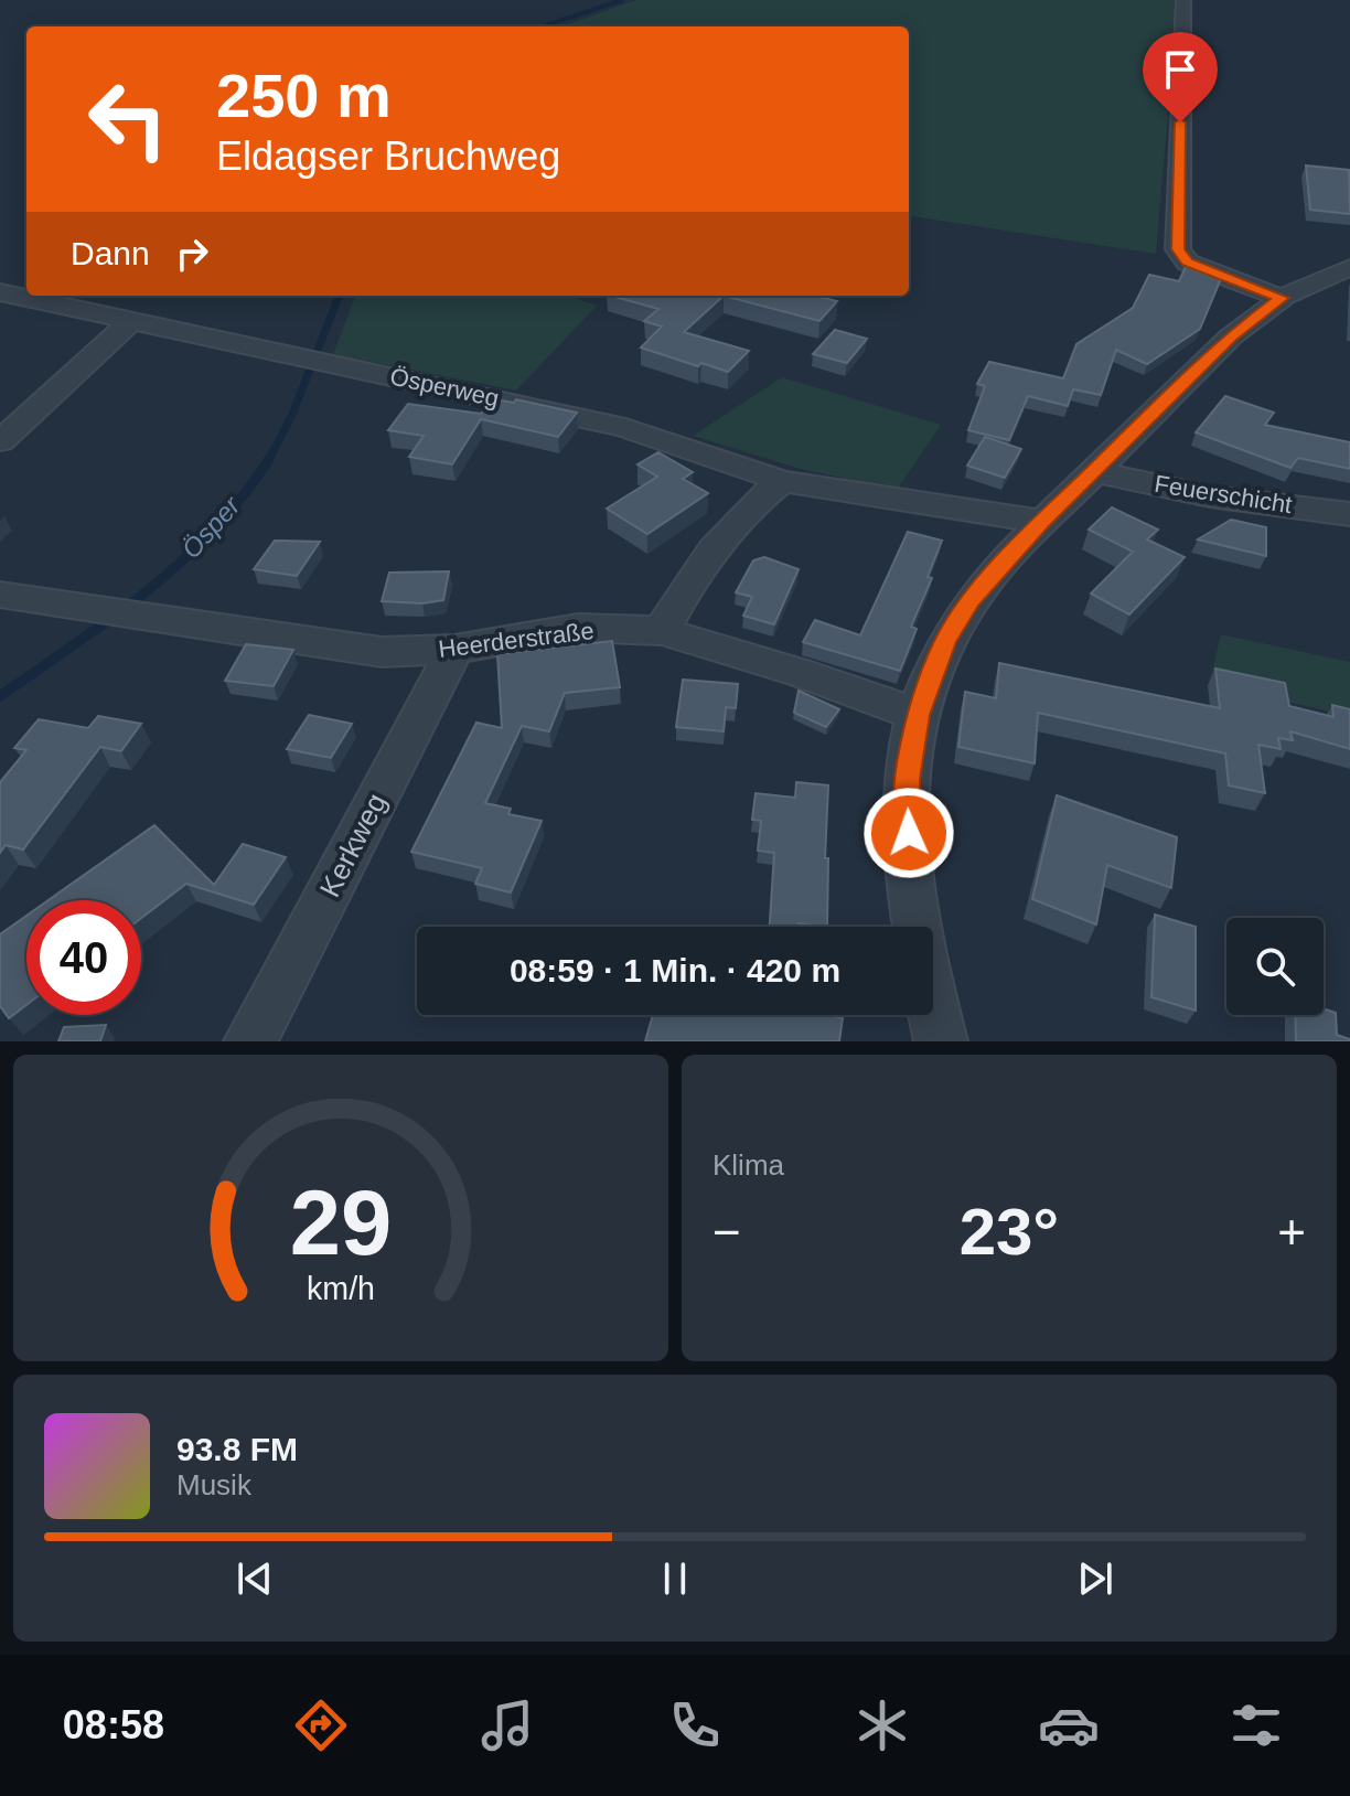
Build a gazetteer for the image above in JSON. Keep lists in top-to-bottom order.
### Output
{
  "streets": {
    "street": [
      "Ösperweg",
      "Feuerschicht",
      "Heerderstraße",
      "Kerkweg"
    ]
  },
  "crossings": [
    ["Heerderstraße", "Kerkweg"]
  ],
  "water": ["Ösper"],
  "page": {
    "turn": ["250 m", "Eldagser Bruchweg"],
    "then": "Dann",
    "limit": "40",
    "trip": "08:59 · 1 Min. · 420 m",
    "tile": "Klima",
    "heat": ["−", "23°", "+"],
    "song": ["93.8 FM", "Musik"],
    "tabs": "08:58",
    "gauge": ["29", "km/h"]
  }
}
